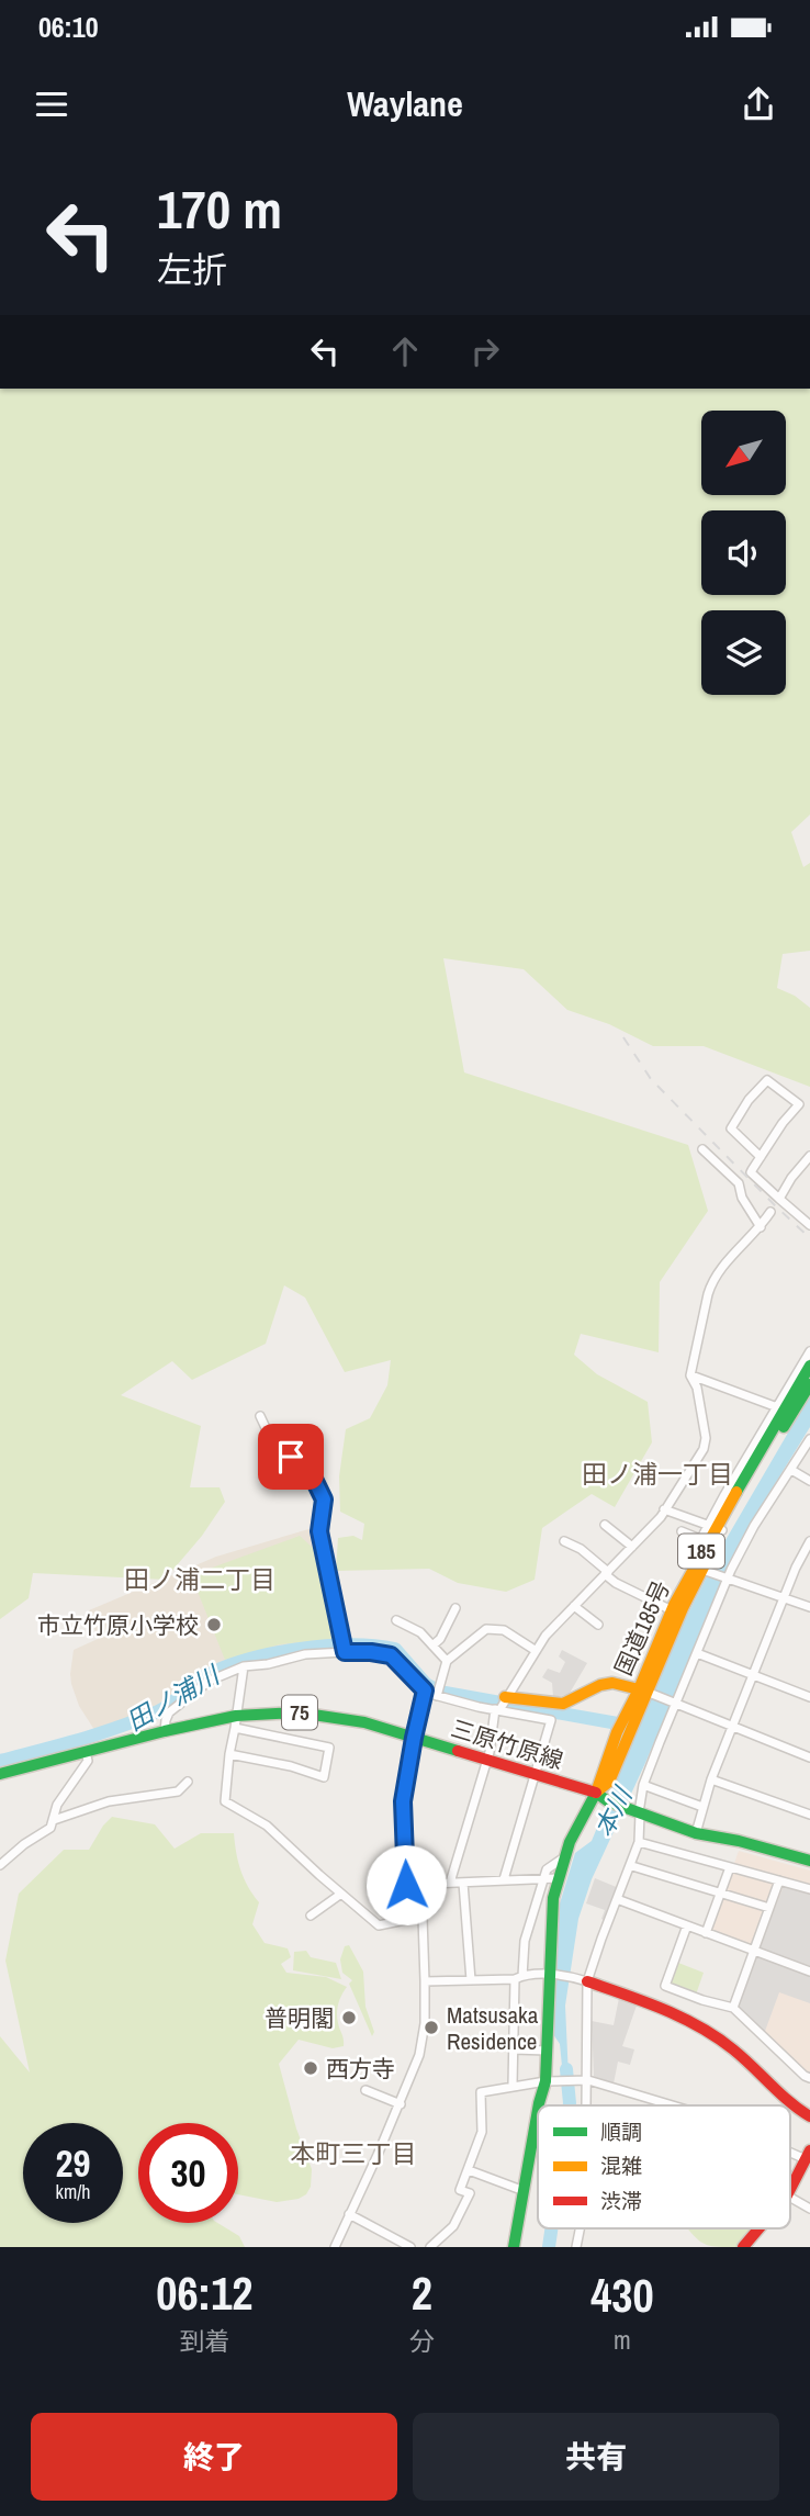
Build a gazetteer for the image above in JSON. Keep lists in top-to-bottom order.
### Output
{
  "streets": {
    "main road": [
      "185",
      "国道185号",
      "75",
      "三原竹原線"
    ]
  },
  "crossings": [
    ["国道185号", "三原竹原線"]
  ],
  "districts": ["田ノ浦一丁目", "田ノ浦二丁目", "本町三丁目"],
  "water": ["田ノ浦川", "本川"],
  "places": [
    "市立竹原小学校",
    "普明閣",
    "Matsusaka Residence",
    "西方寺"
  ],
  "legend": ["順調", "混雑", "渋滞"],
  "north": "bottom left",
  "page": {
    "status": "06:10",
    "header": "Waylane",
    "turn": ["170 m", "左折"],
    "speed": "29 km/h",
    "limit": "30",
    "eta": [
      "06:12",
      "到着",
      "2",
      "分",
      "430",
      "m"
    ],
    "buttons": ["終了", "共有"]
  }
}
